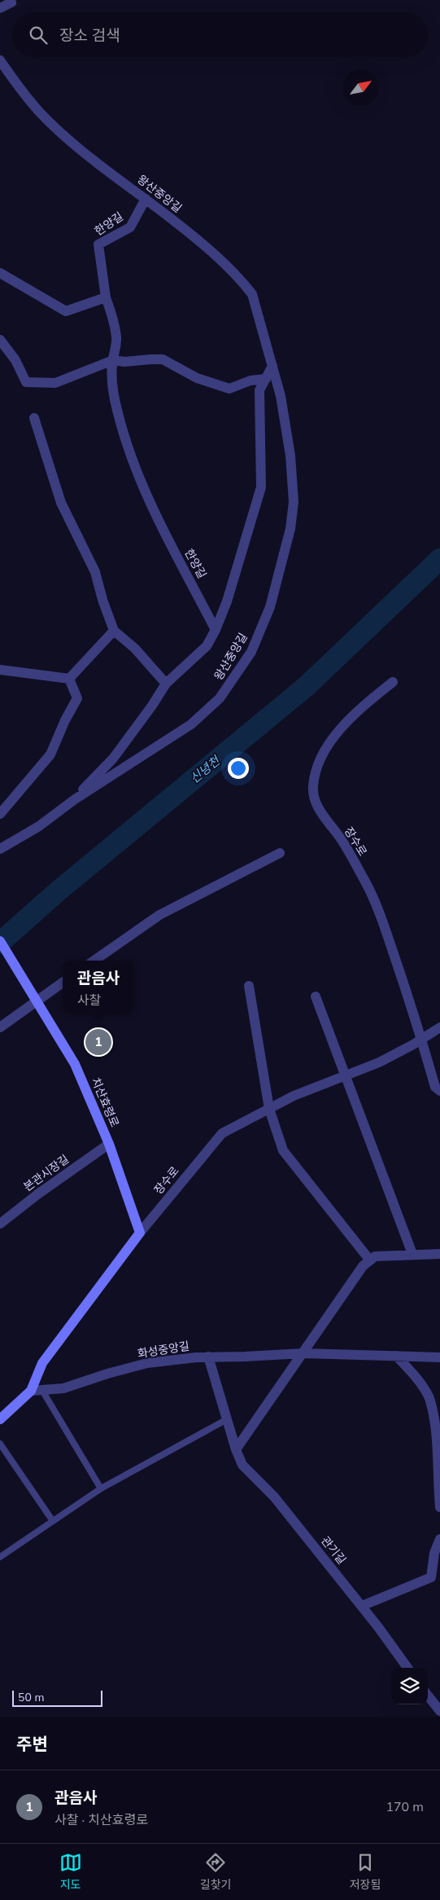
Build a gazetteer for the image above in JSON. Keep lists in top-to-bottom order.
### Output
{
  "streets": {
    "main road": ["장수로", "치산효령로"],
    "street": [
      "왕산중앙길",
      "한양길",
      "본관시장길",
      "화성중앙길",
      "관기길"
    ]
  },
  "crossings": [
    ["왕산중앙길", "한양길"],
    ["장수로", "치산효령로"],
    ["장수로", "화성중앙길"],
    ["치산효령로", "본관시장길"],
    ["화성중앙길", "관기길"]
  ],
  "water": ["신녕천"],
  "scale_bar": "50 m",
  "north": "top right",
  "page": {
    "search": "장소 검색",
    "popup": ["관음사", "사찰"],
    "pins": "1",
    "scale": "50 m",
    "heading": "주변",
    "list": [
      {
        "mark": "1",
        "name": "관음사",
        "note": "사찰 · 치산효령로",
        "value": "170 m"
      }
    ],
    "nav": ["지도", "길찾기", "저장됨"]
  }
}
